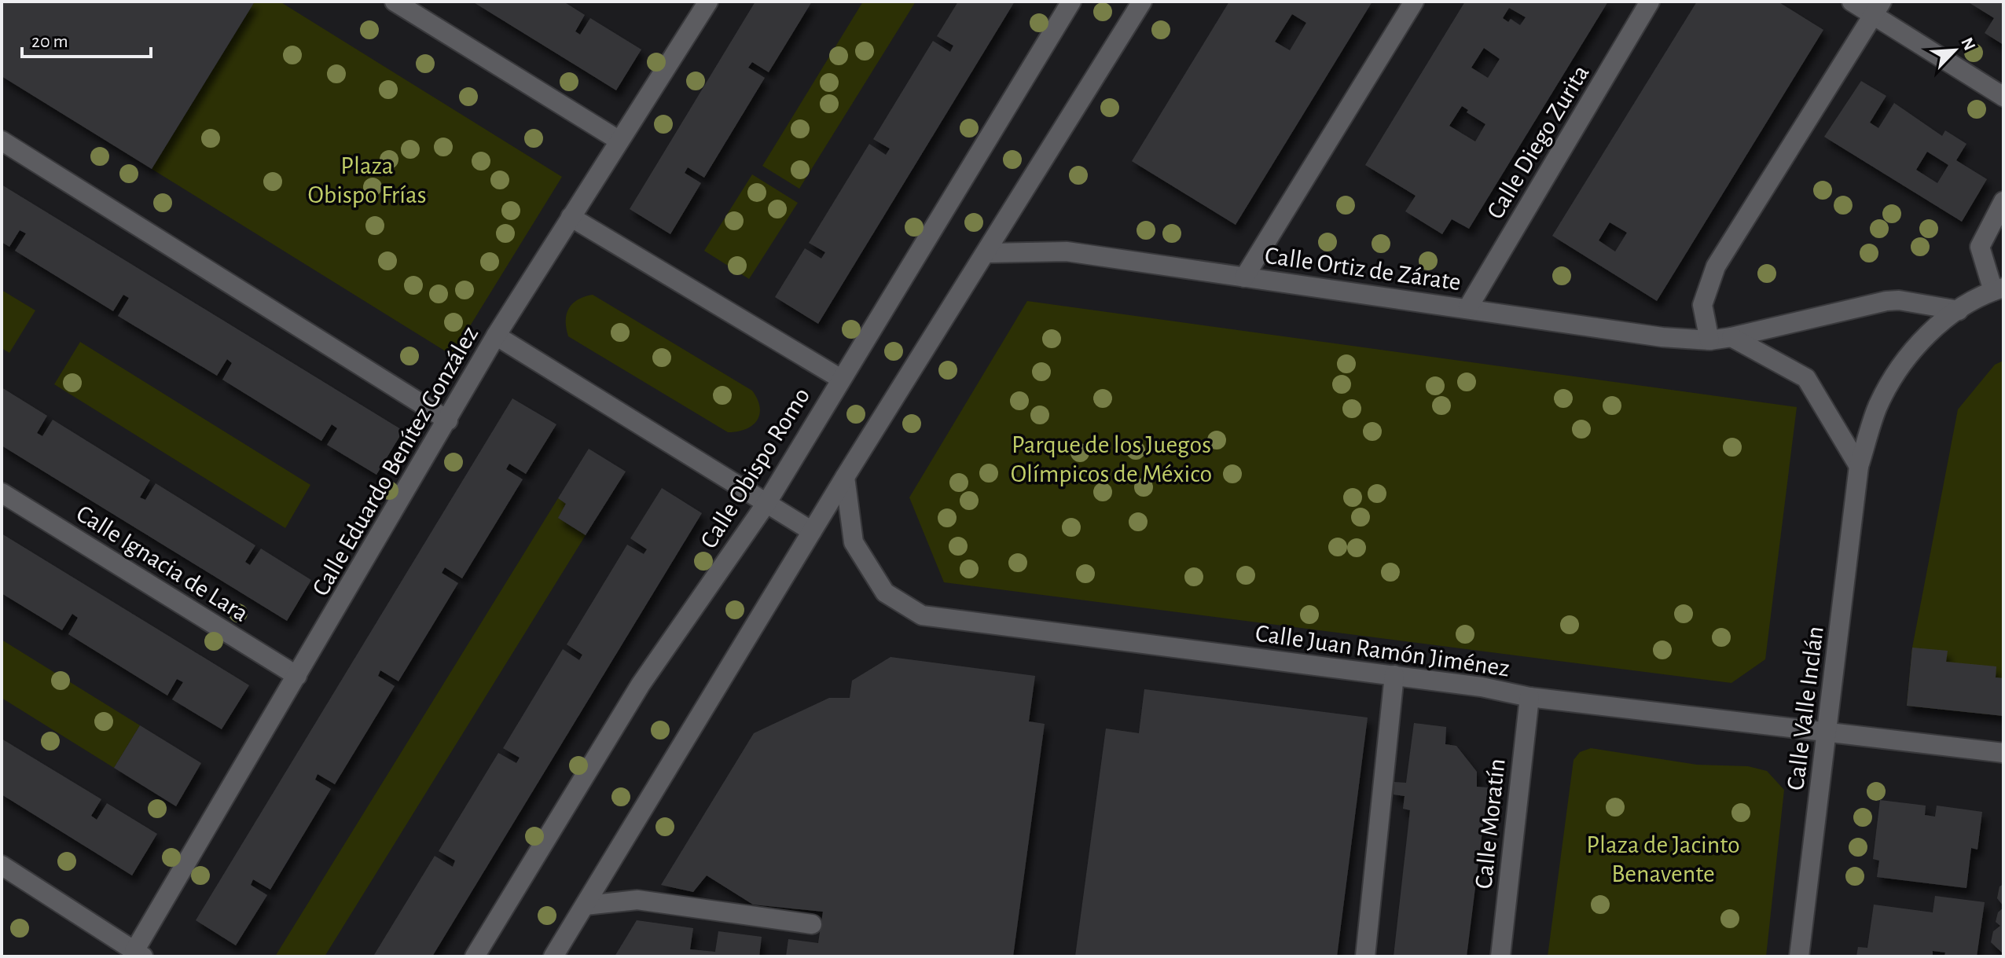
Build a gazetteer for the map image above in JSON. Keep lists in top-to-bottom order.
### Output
{
  "streets": {
    "street": [
      "Calle Diego Zurita",
      "Calle Ortiz de Zárate",
      "Calle Eduardo Benítez González",
      "Calle Obispo Romo",
      "Calle Ignacia de Lara",
      "Calle Juan Ramón Jiménez",
      "Calle Valle Inclán",
      "Calle Moratín"
    ]
  },
  "crossings": [
    ["Calle Diego Zurita", "Calle Ortiz de Zárate"],
    ["Calle Eduardo Benítez González", "Calle Ignacia de Lara"],
    ["Calle Juan Ramón Jiménez", "Calle Valle Inclán"],
    ["Calle Juan Ramón Jiménez", "Calle Moratín"]
  ],
  "parks": ["Plaza Obispo Frías", "Parque de los Juegos Olímpicos de México", "Plaza de Jacinto Benavente"],
  "scale_bar": "20 m",
  "north": "top right"
}
